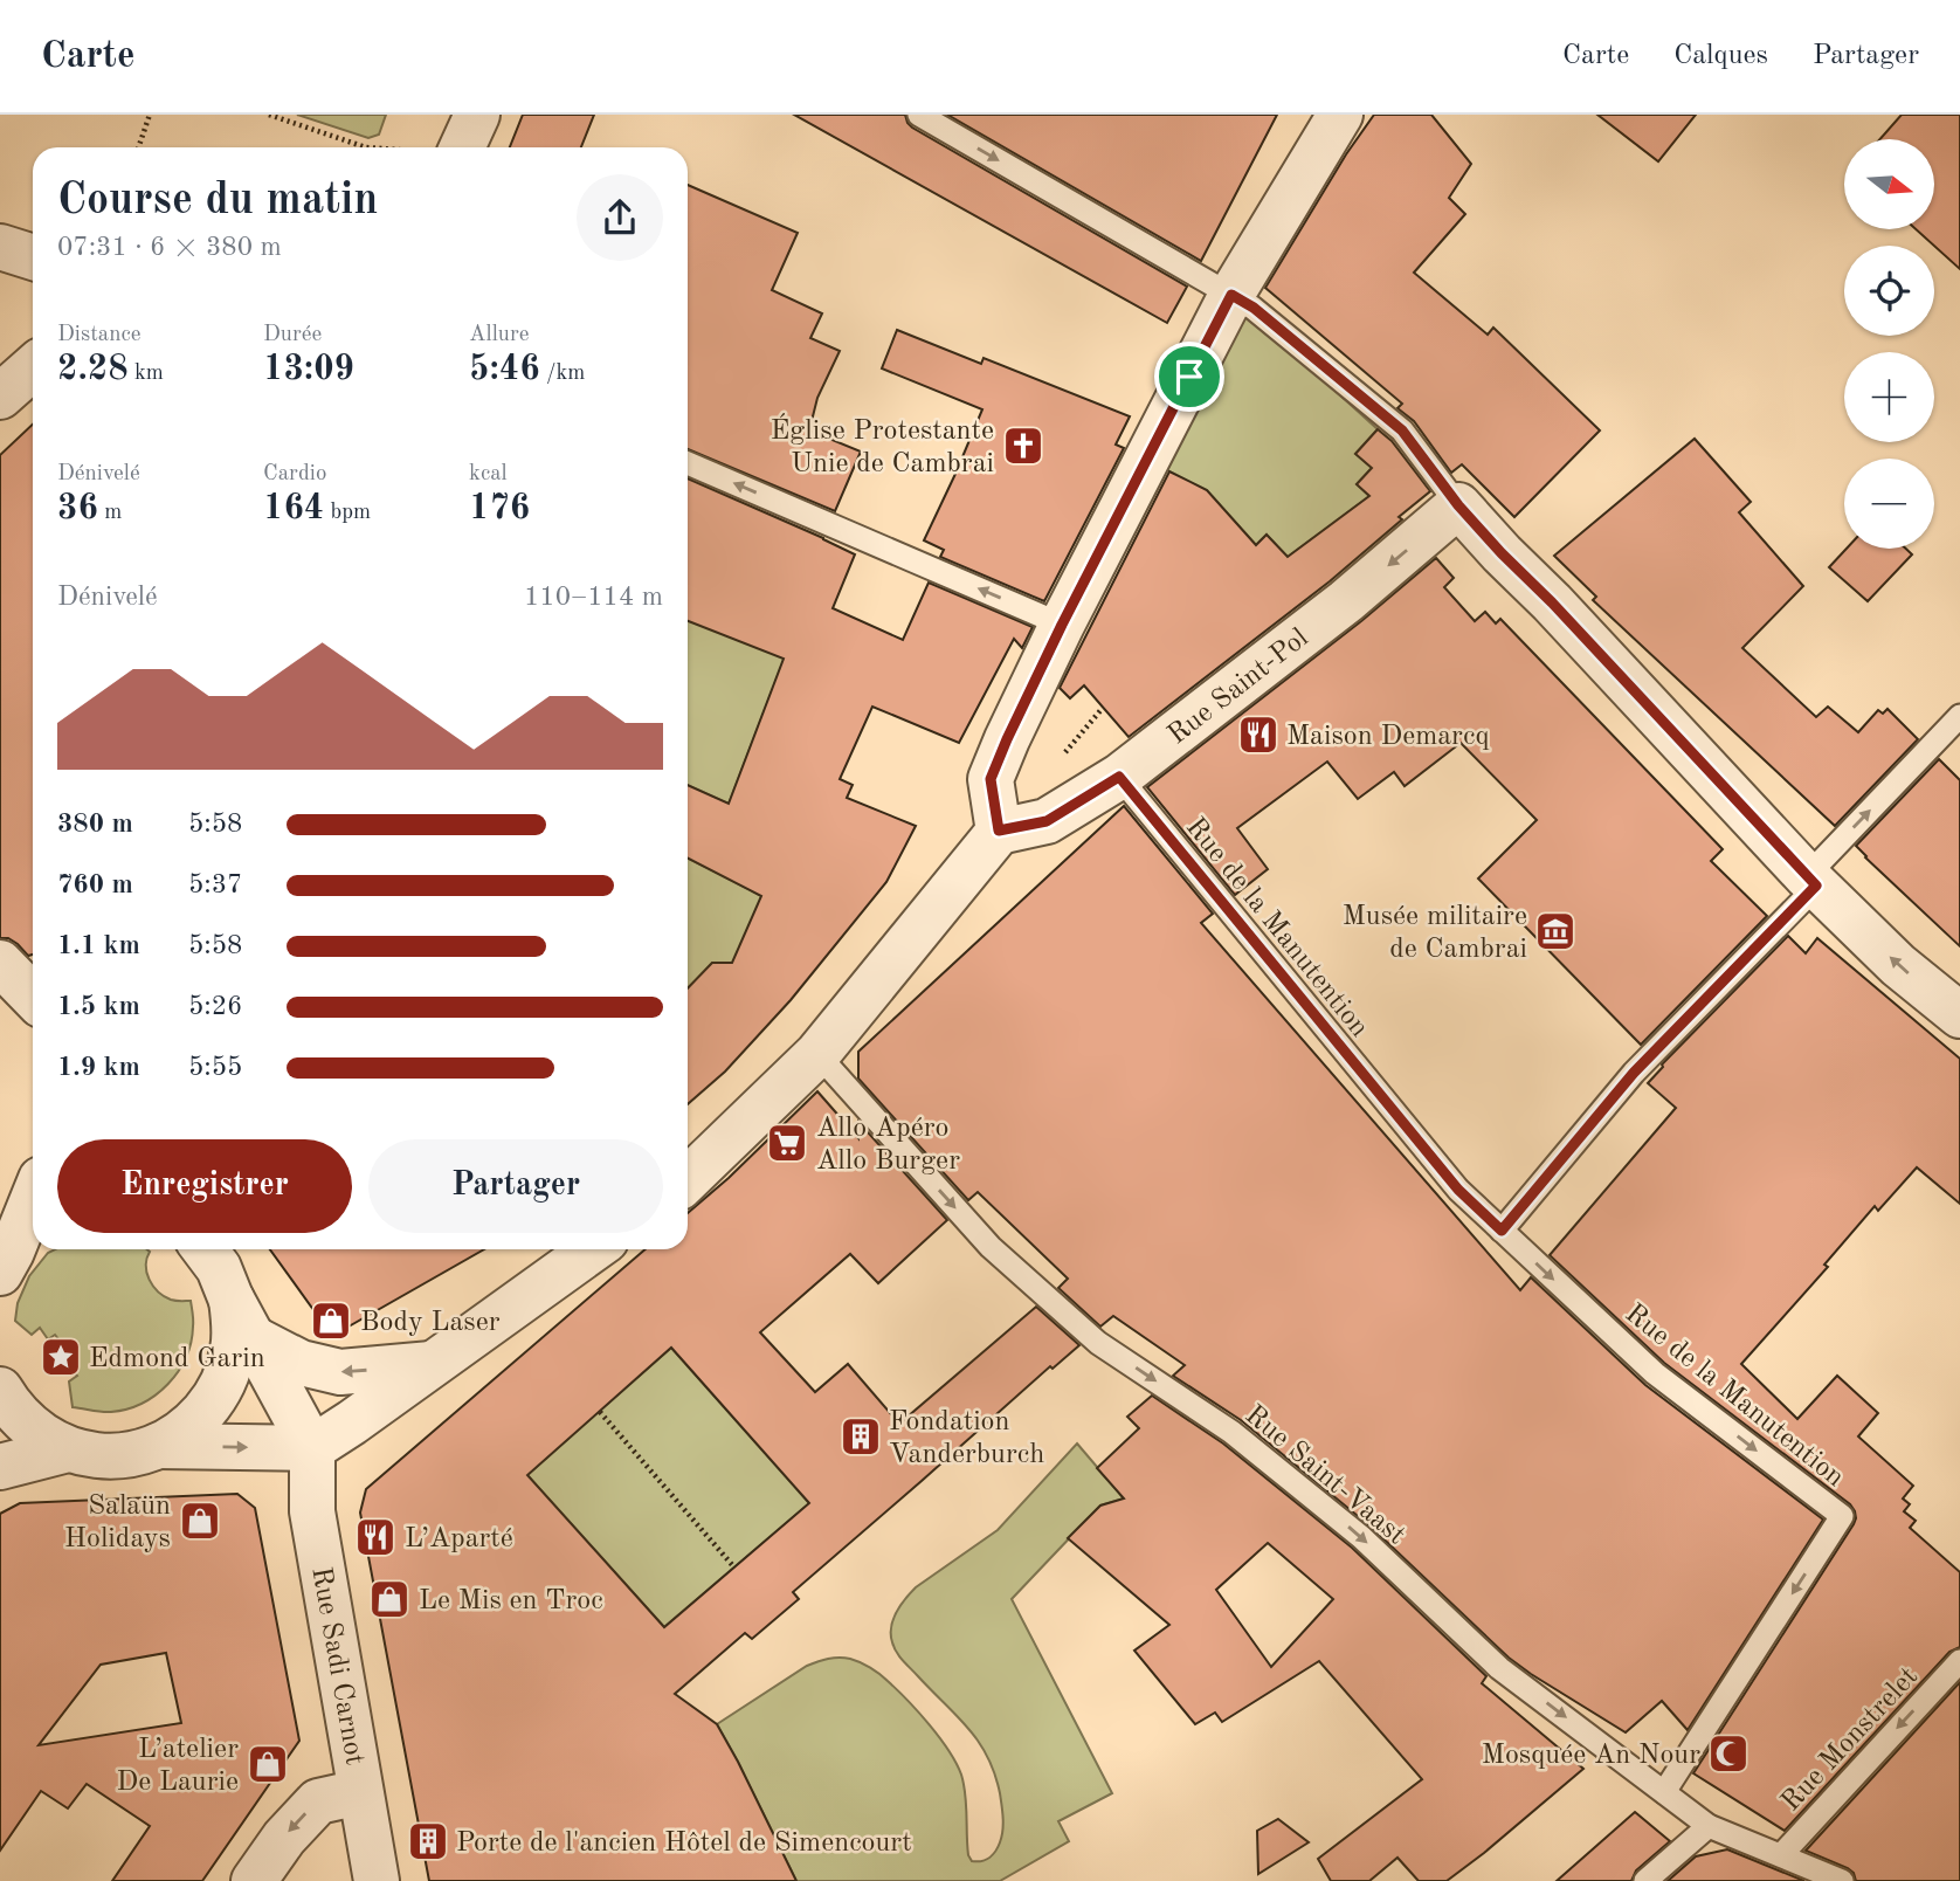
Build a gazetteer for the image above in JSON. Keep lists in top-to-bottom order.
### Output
{
  "streets": {
    "street": ["Rue Saint-Pol", "Rue Sadi Carnot"],
    "lane": ["Rue de la Manutention", "Rue Saint-Vaast", "Rue Monstrelet"]
  },
  "crossings": [
    ["Rue Saint-Pol", "Rue de la Manutention"],
    ["Rue de la Manutention", "Rue Saint-Vaast"],
    ["Rue Saint-Vaast", "Rue Monstrelet"]
  ],
  "one_way": ["Rue Saint-Vaast", "Rue Monstrelet"],
  "places": {
    "church": ["Église Protestante Unie de Cambrai"],
    "restaurant": ["Maison Demarcq", "L’Aparté"],
    "museum": ["Musée militaire de Cambrai"],
    "supermarket": ["Allo Apéro Allo Burger"],
    "shop": [
      "Body Laser",
      "Salaün Holidays",
      "Le Mis en Troc",
      "L’atelier De Laurie"
    ],
    "place": ["Edmond Garin"],
    "building": ["Fondation Vanderburch", "Porte de l'ancien Hôtel de Simencourt"],
    "mosque": ["Mosquée An Nour"]
  },
  "north": "right",
  "page": {
    "header": "Carte",
    "nav": ["Carte", "Calques", "Partager"],
    "map_buttons": ["+", "−"],
    "heading": ["Course du matin", "07:31 · 6 × 380 m"],
    "stats": [
      ["Distance", "2.28 km"],
      ["Durée", "13:09"],
      ["Allure", "5:46 /km"],
      ["Dénivelé", "36 m"],
      ["Cardio", "164 bpm"],
      ["kcal", "176"]
    ],
    "chart": ["Dénivelé", "110–114 m"],
    "list": [
      {
        "name": "380 m",
        "note": "5:58"
      },
      {
        "name": "760 m",
        "note": "5:37"
      },
      {
        "name": "1.1 km",
        "note": "5:58"
      },
      {
        "name": "1.5 km",
        "note": "5:26"
      },
      {
        "name": "1.9 km",
        "note": "5:55"
      }
    ],
    "buttons": ["Enregistrer", "Partager"]
  }
}
